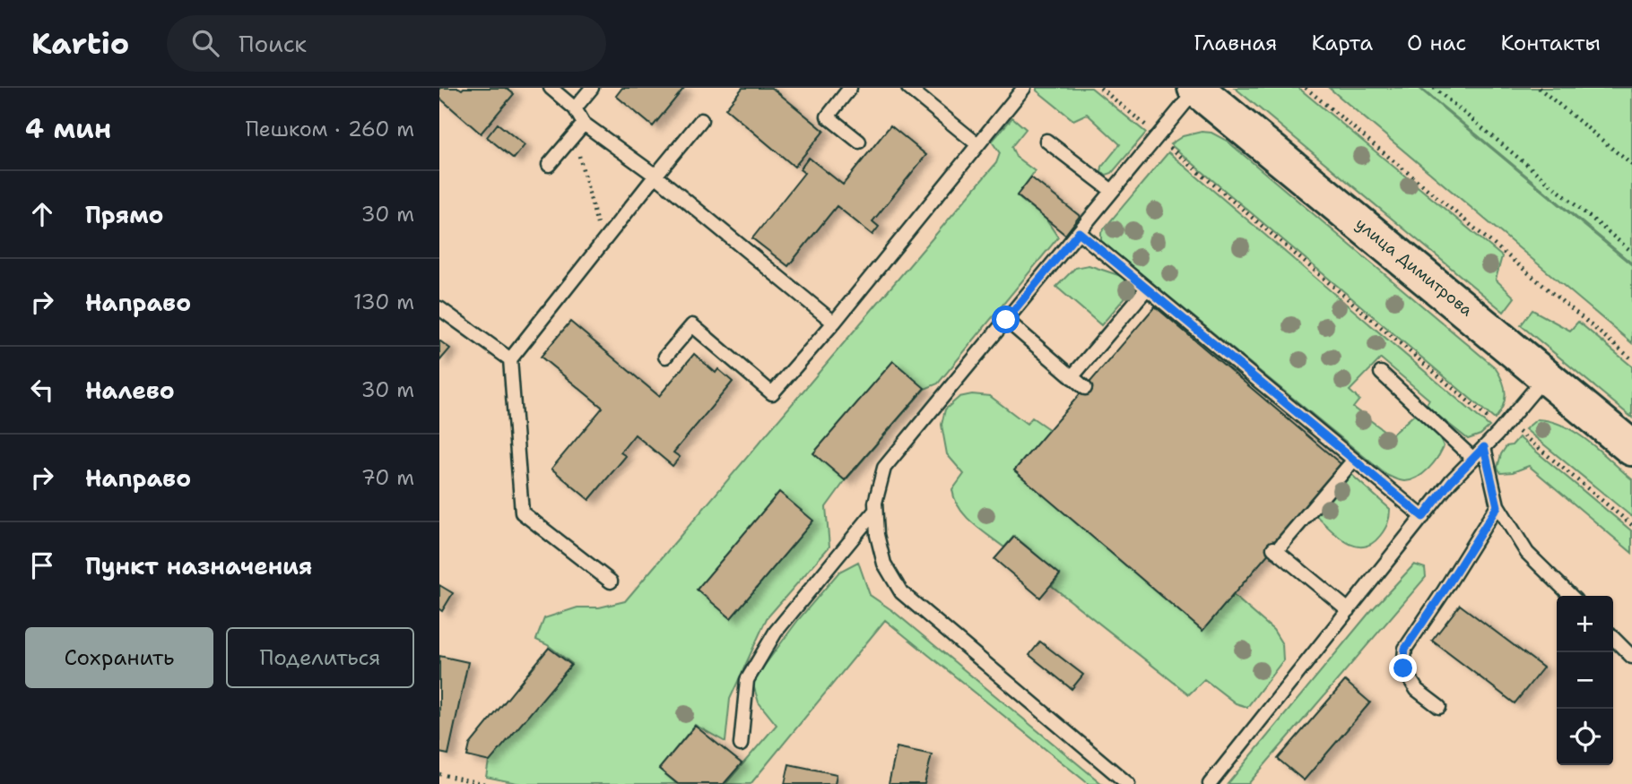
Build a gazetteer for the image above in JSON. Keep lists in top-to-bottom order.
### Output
{
  "streets": {
    "main road": ["улица Димитрова"]
  },
  "page": {
    "header": "Kartio",
    "search": "Поиск",
    "nav": [
      "Главная",
      "Карта",
      "О нас",
      "Контакты"
    ],
    "heading": ["4 мин", "Пешком · 260 m"],
    "list": [
      ["Прямо", "30 m"],
      ["Направо", "130 m"],
      ["Налево", "30 m"],
      ["Направо", "70 m"],
      "Пункт назначения"
    ],
    "map_buttons": ["+", "−"],
    "buttons": ["Сохранить", "Поделиться"]
  }
}
